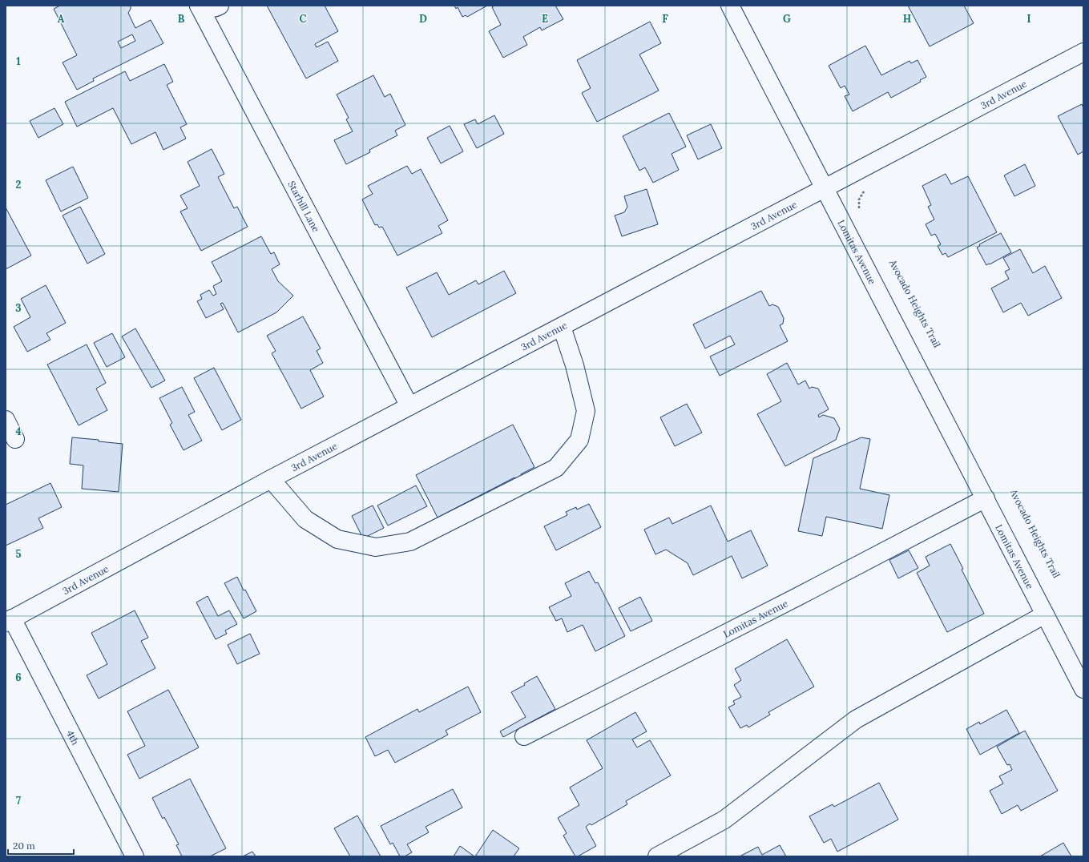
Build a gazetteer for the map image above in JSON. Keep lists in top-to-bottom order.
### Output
{
  "streets": {
    "street": [
      "3rd Avenue",
      "Starhill Lane",
      "Lomitas Avenue",
      "4th"
    ]
  },
  "crossings": [
    ["3rd Avenue", "Starhill Lane"],
    ["3rd Avenue", "Lomitas Avenue"],
    ["3rd Avenue", "4th"]
  ],
  "scale_bar": "20 m",
  "grid": {
    "columns": [
      "A",
      "B",
      "C",
      "D",
      "E",
      "F",
      "G",
      "H",
      "I"
    ],
    "rows": [
      "1",
      "2",
      "3",
      "4",
      "5",
      "6",
      "7"
    ]
  }
}
